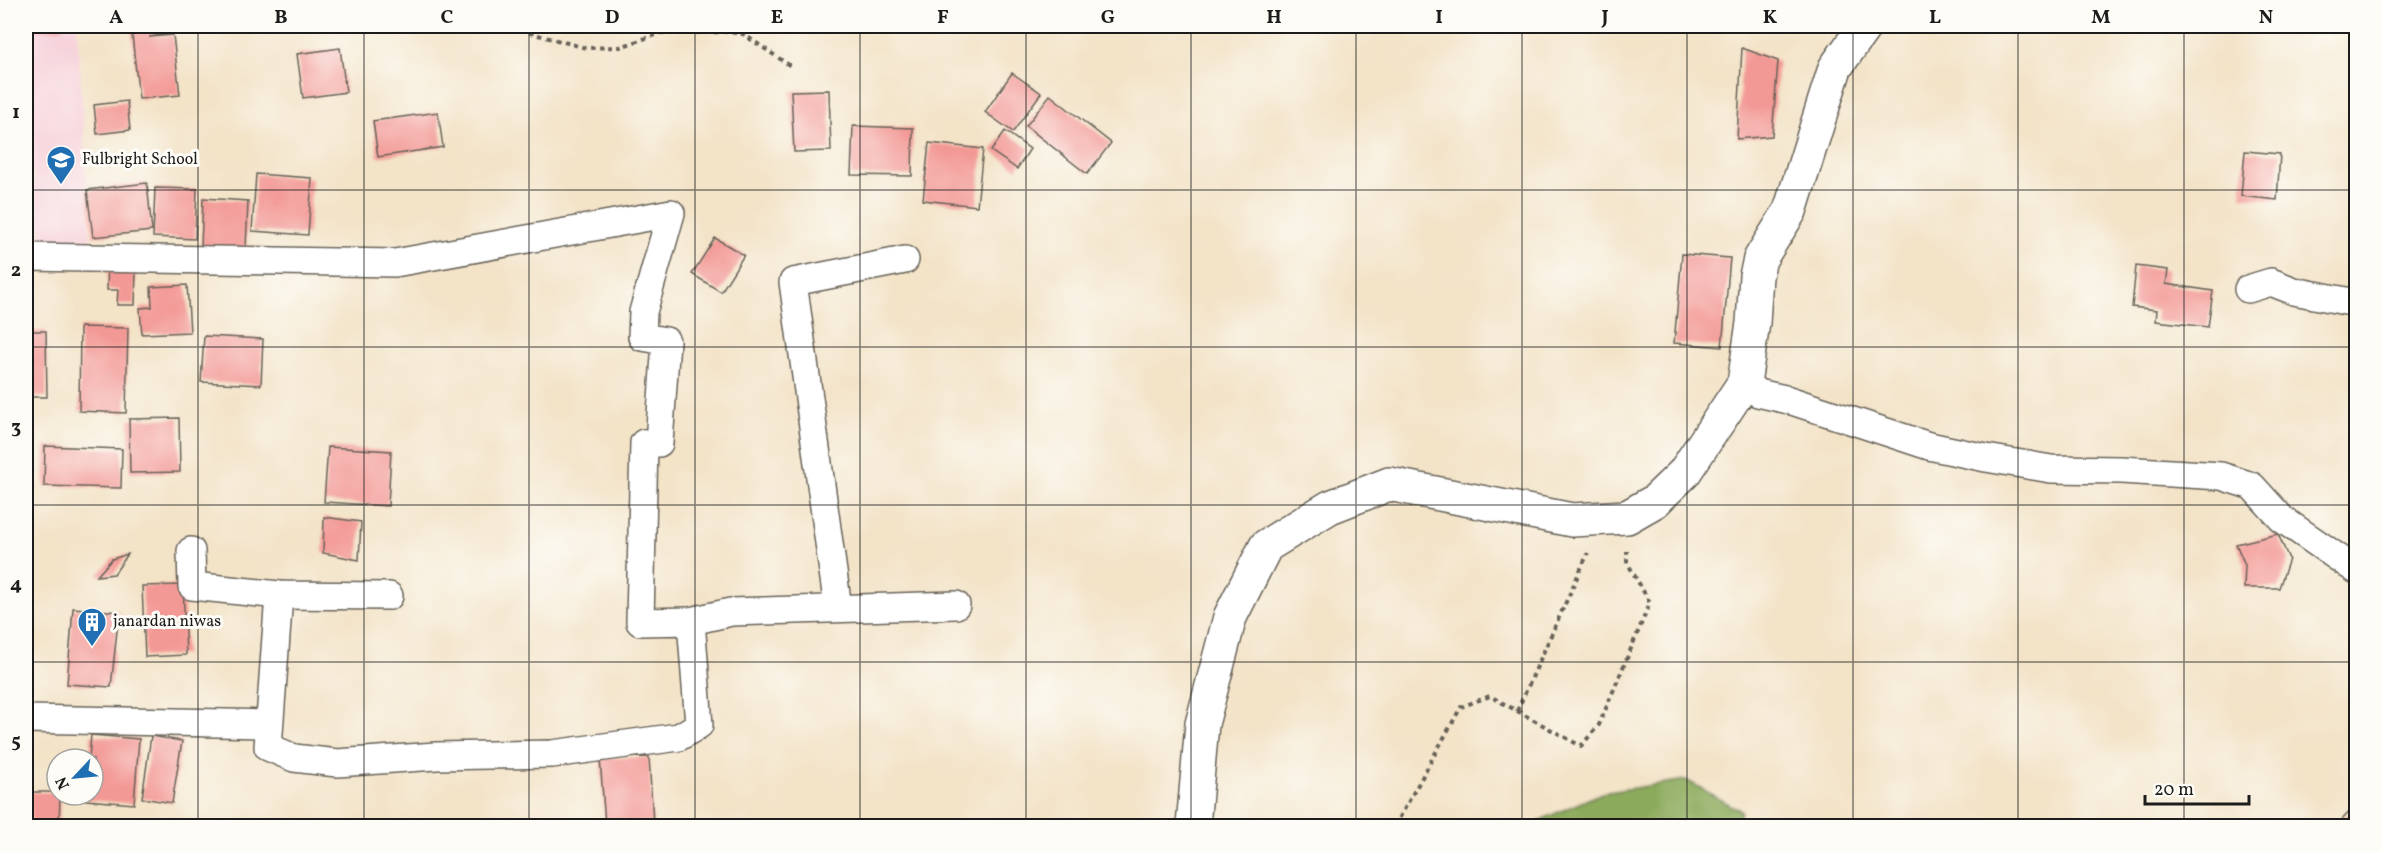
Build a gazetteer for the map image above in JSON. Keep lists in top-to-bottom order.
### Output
{
  "places": {
    "school or university": ["Fulbright School"],
    "building": ["janardan niwas"]
  },
  "scale_bar": "20 m",
  "north": "bottom left",
  "grid": {
    "columns": [
      "A",
      "B",
      "C",
      "D",
      "E",
      "F",
      "G",
      "H",
      "I",
      "J",
      "K",
      "L",
      "M",
      "N"
    ],
    "rows": [
      "1",
      "2",
      "3",
      "4",
      "5"
    ]
  }
}
